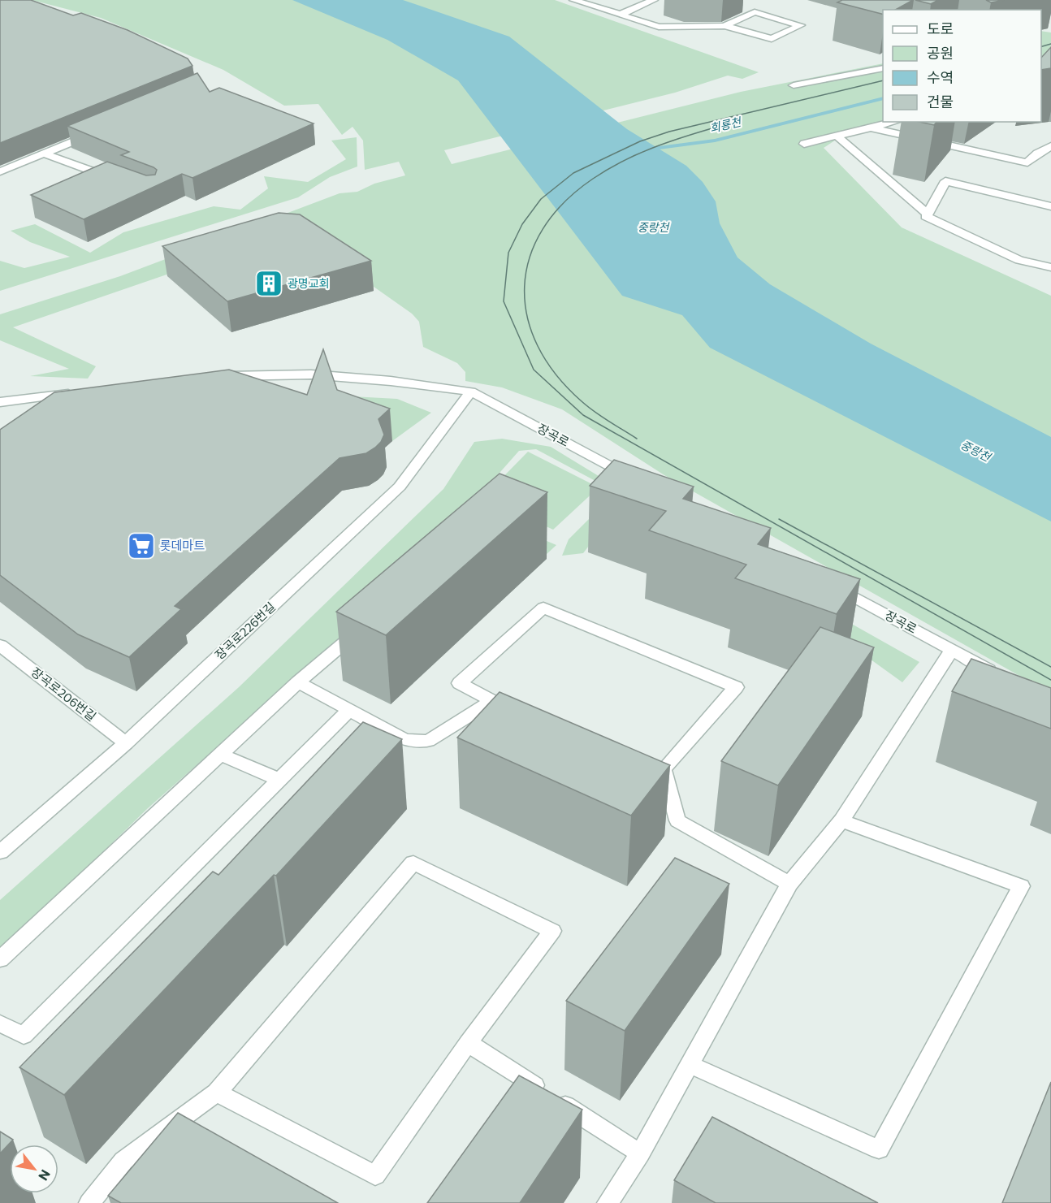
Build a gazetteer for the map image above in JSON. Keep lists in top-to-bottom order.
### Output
{
  "streets": {
    "street": ["장곡로", "장곡로226번길", "장곡로206번길"]
  },
  "crossings": [
    ["장곡로", "장곡로226번길"],
    ["장곡로226번길", "장곡로206번길"]
  ],
  "water": ["회룡천", "중랑천"],
  "places": {
    "building": ["광명교회"],
    "supermarket": ["롯데마트"]
  },
  "legend": [
    "도로",
    "공원",
    "수역",
    "건물"
  ],
  "north": "bottom right"
}
